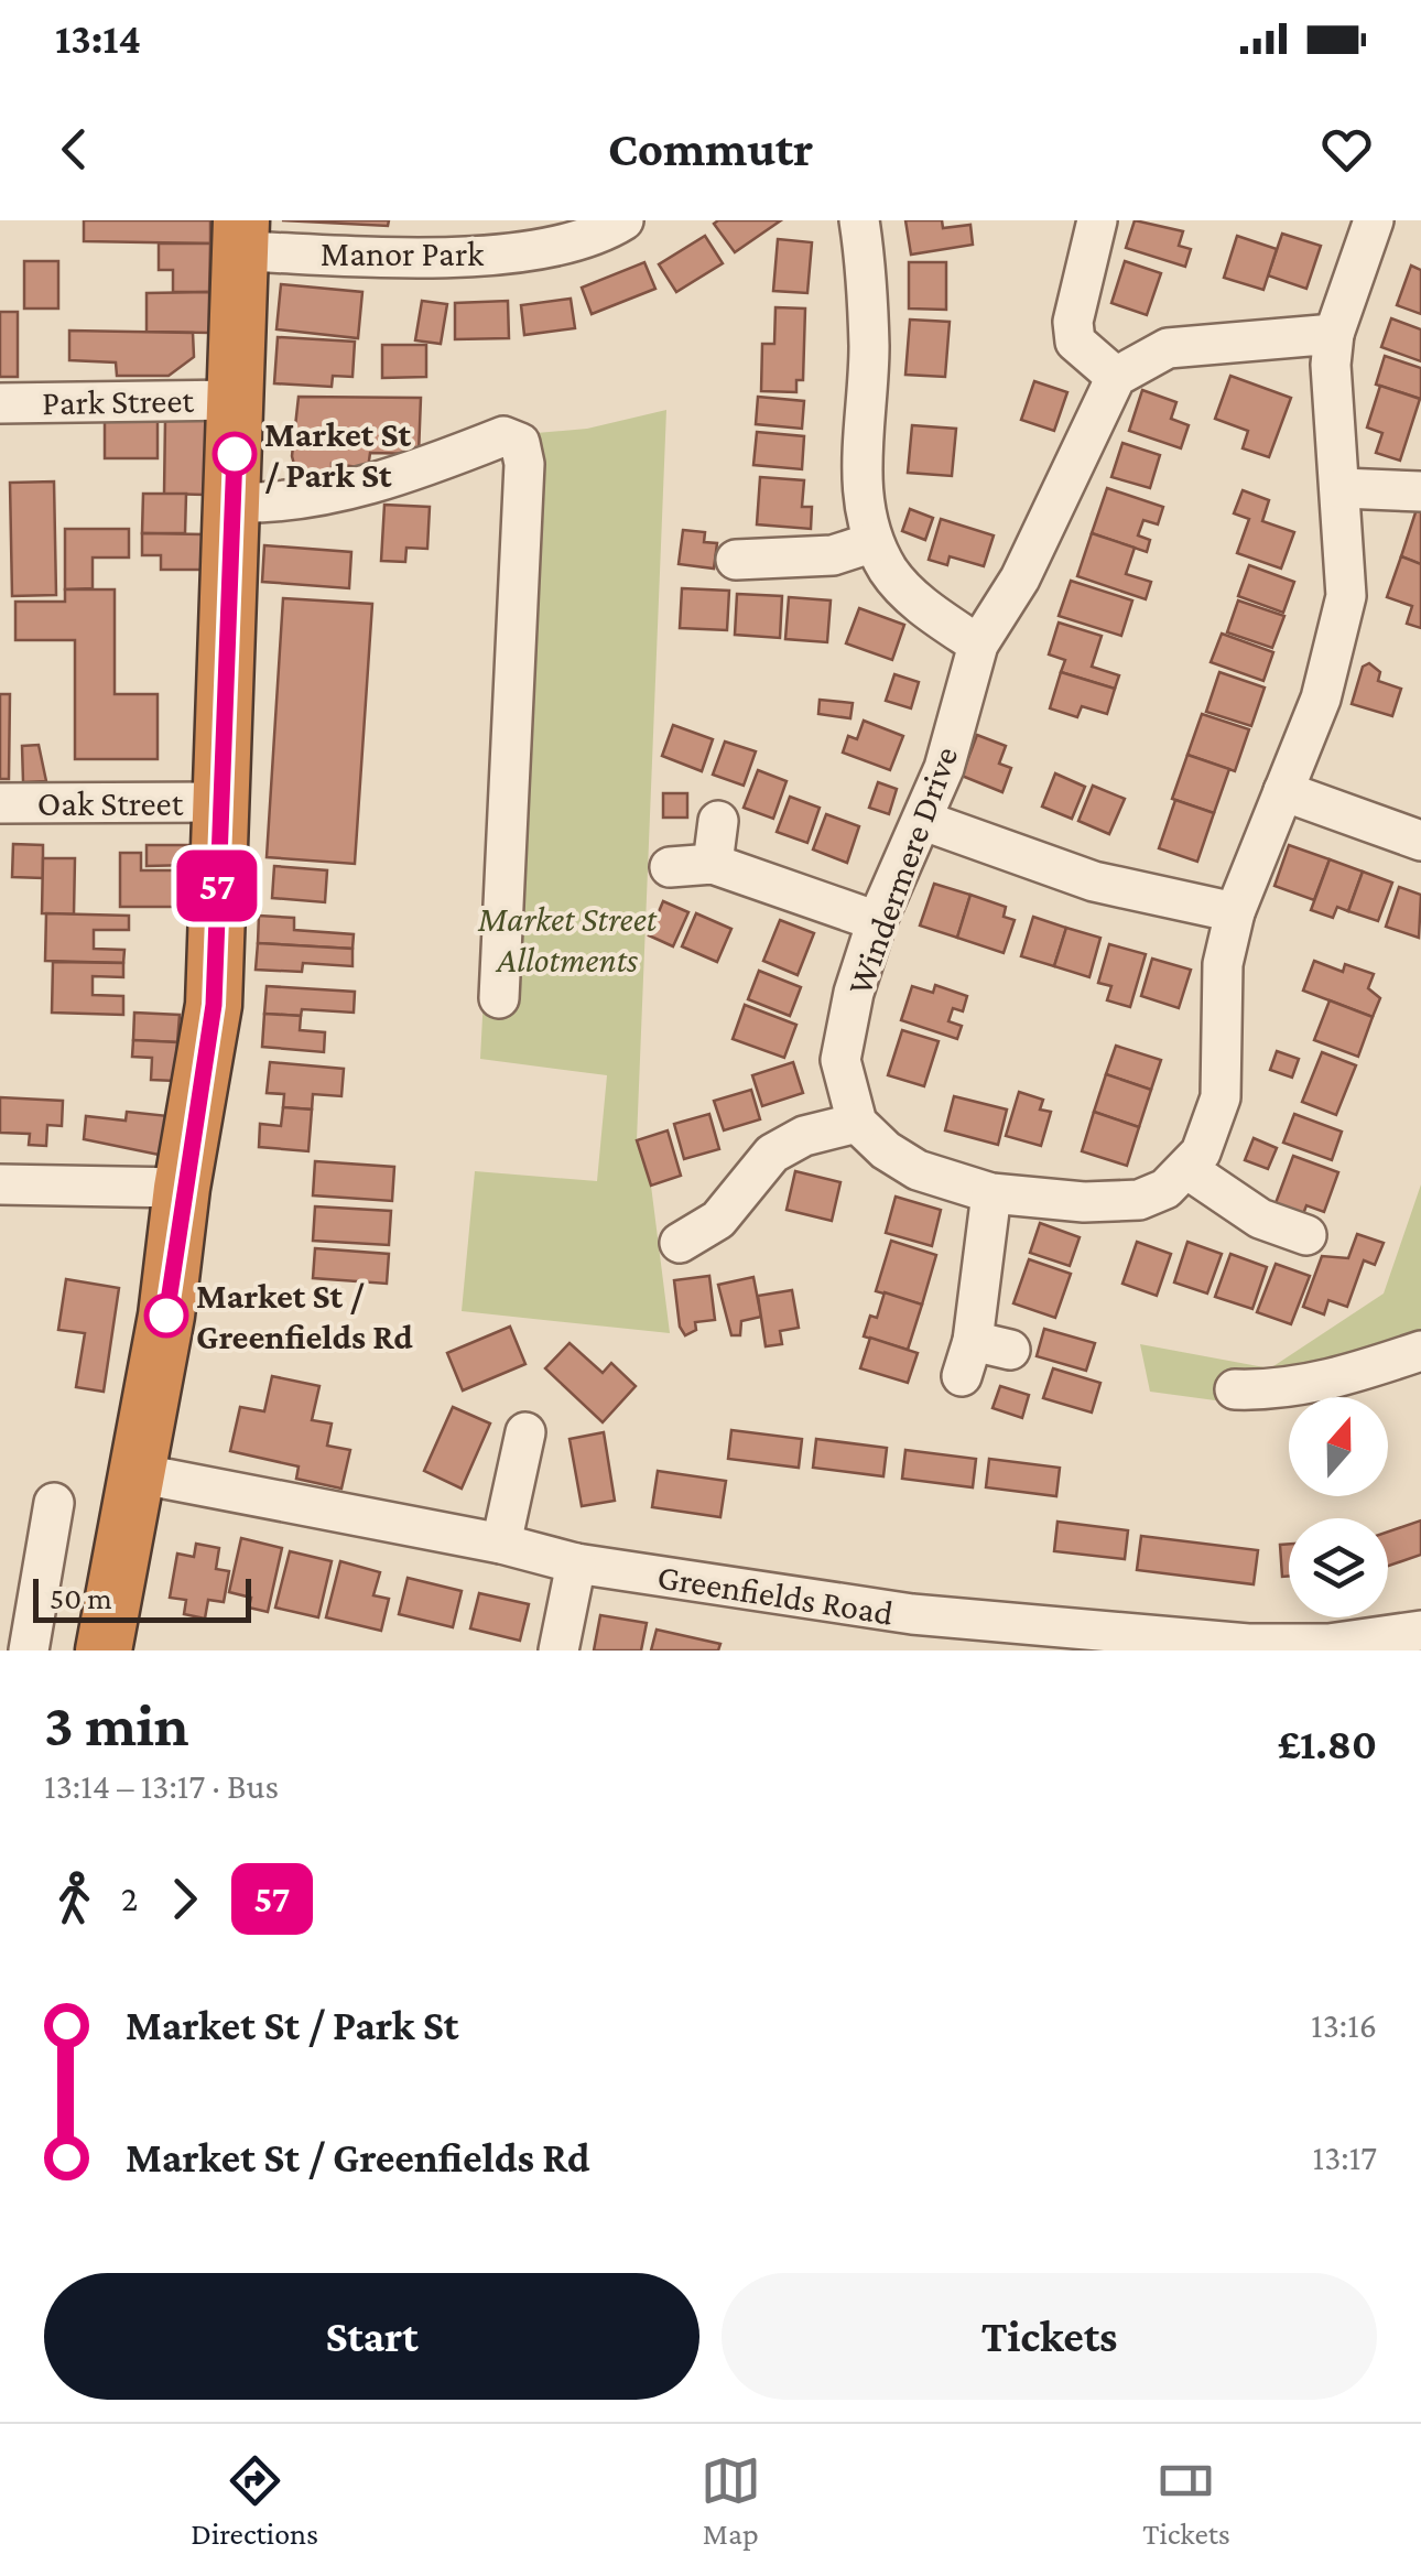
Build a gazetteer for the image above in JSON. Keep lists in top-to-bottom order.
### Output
{
  "streets": {
    "street": [
      "Manor Park",
      "Park Street",
      "Oak Street",
      "Windermere Drive",
      "Greenfields Road"
    ]
  },
  "parks": ["Market Street Allotments"],
  "places": ["Market St / Park St", "Market St / Greenfields Rd"],
  "lines": ["bus line 57"],
  "scale_bar": "50 m",
  "north": "top",
  "page": {
    "status": "13:14",
    "header": "Commutr",
    "on_map": "57",
    "scale": "50 m",
    "heading": ["3 min", "13:14 – 13:17 · Bus", "£1.80"],
    "legs": ["2", "57"],
    "list": [
      {
        "name": "Market St / Park St",
        "value": "13:16"
      },
      {
        "name": "Market St / Greenfields Rd",
        "value": "13:17"
      }
    ],
    "buttons": ["Start", "Tickets"],
    "tabs": ["Directions", "Map", "Tickets"]
  }
}
